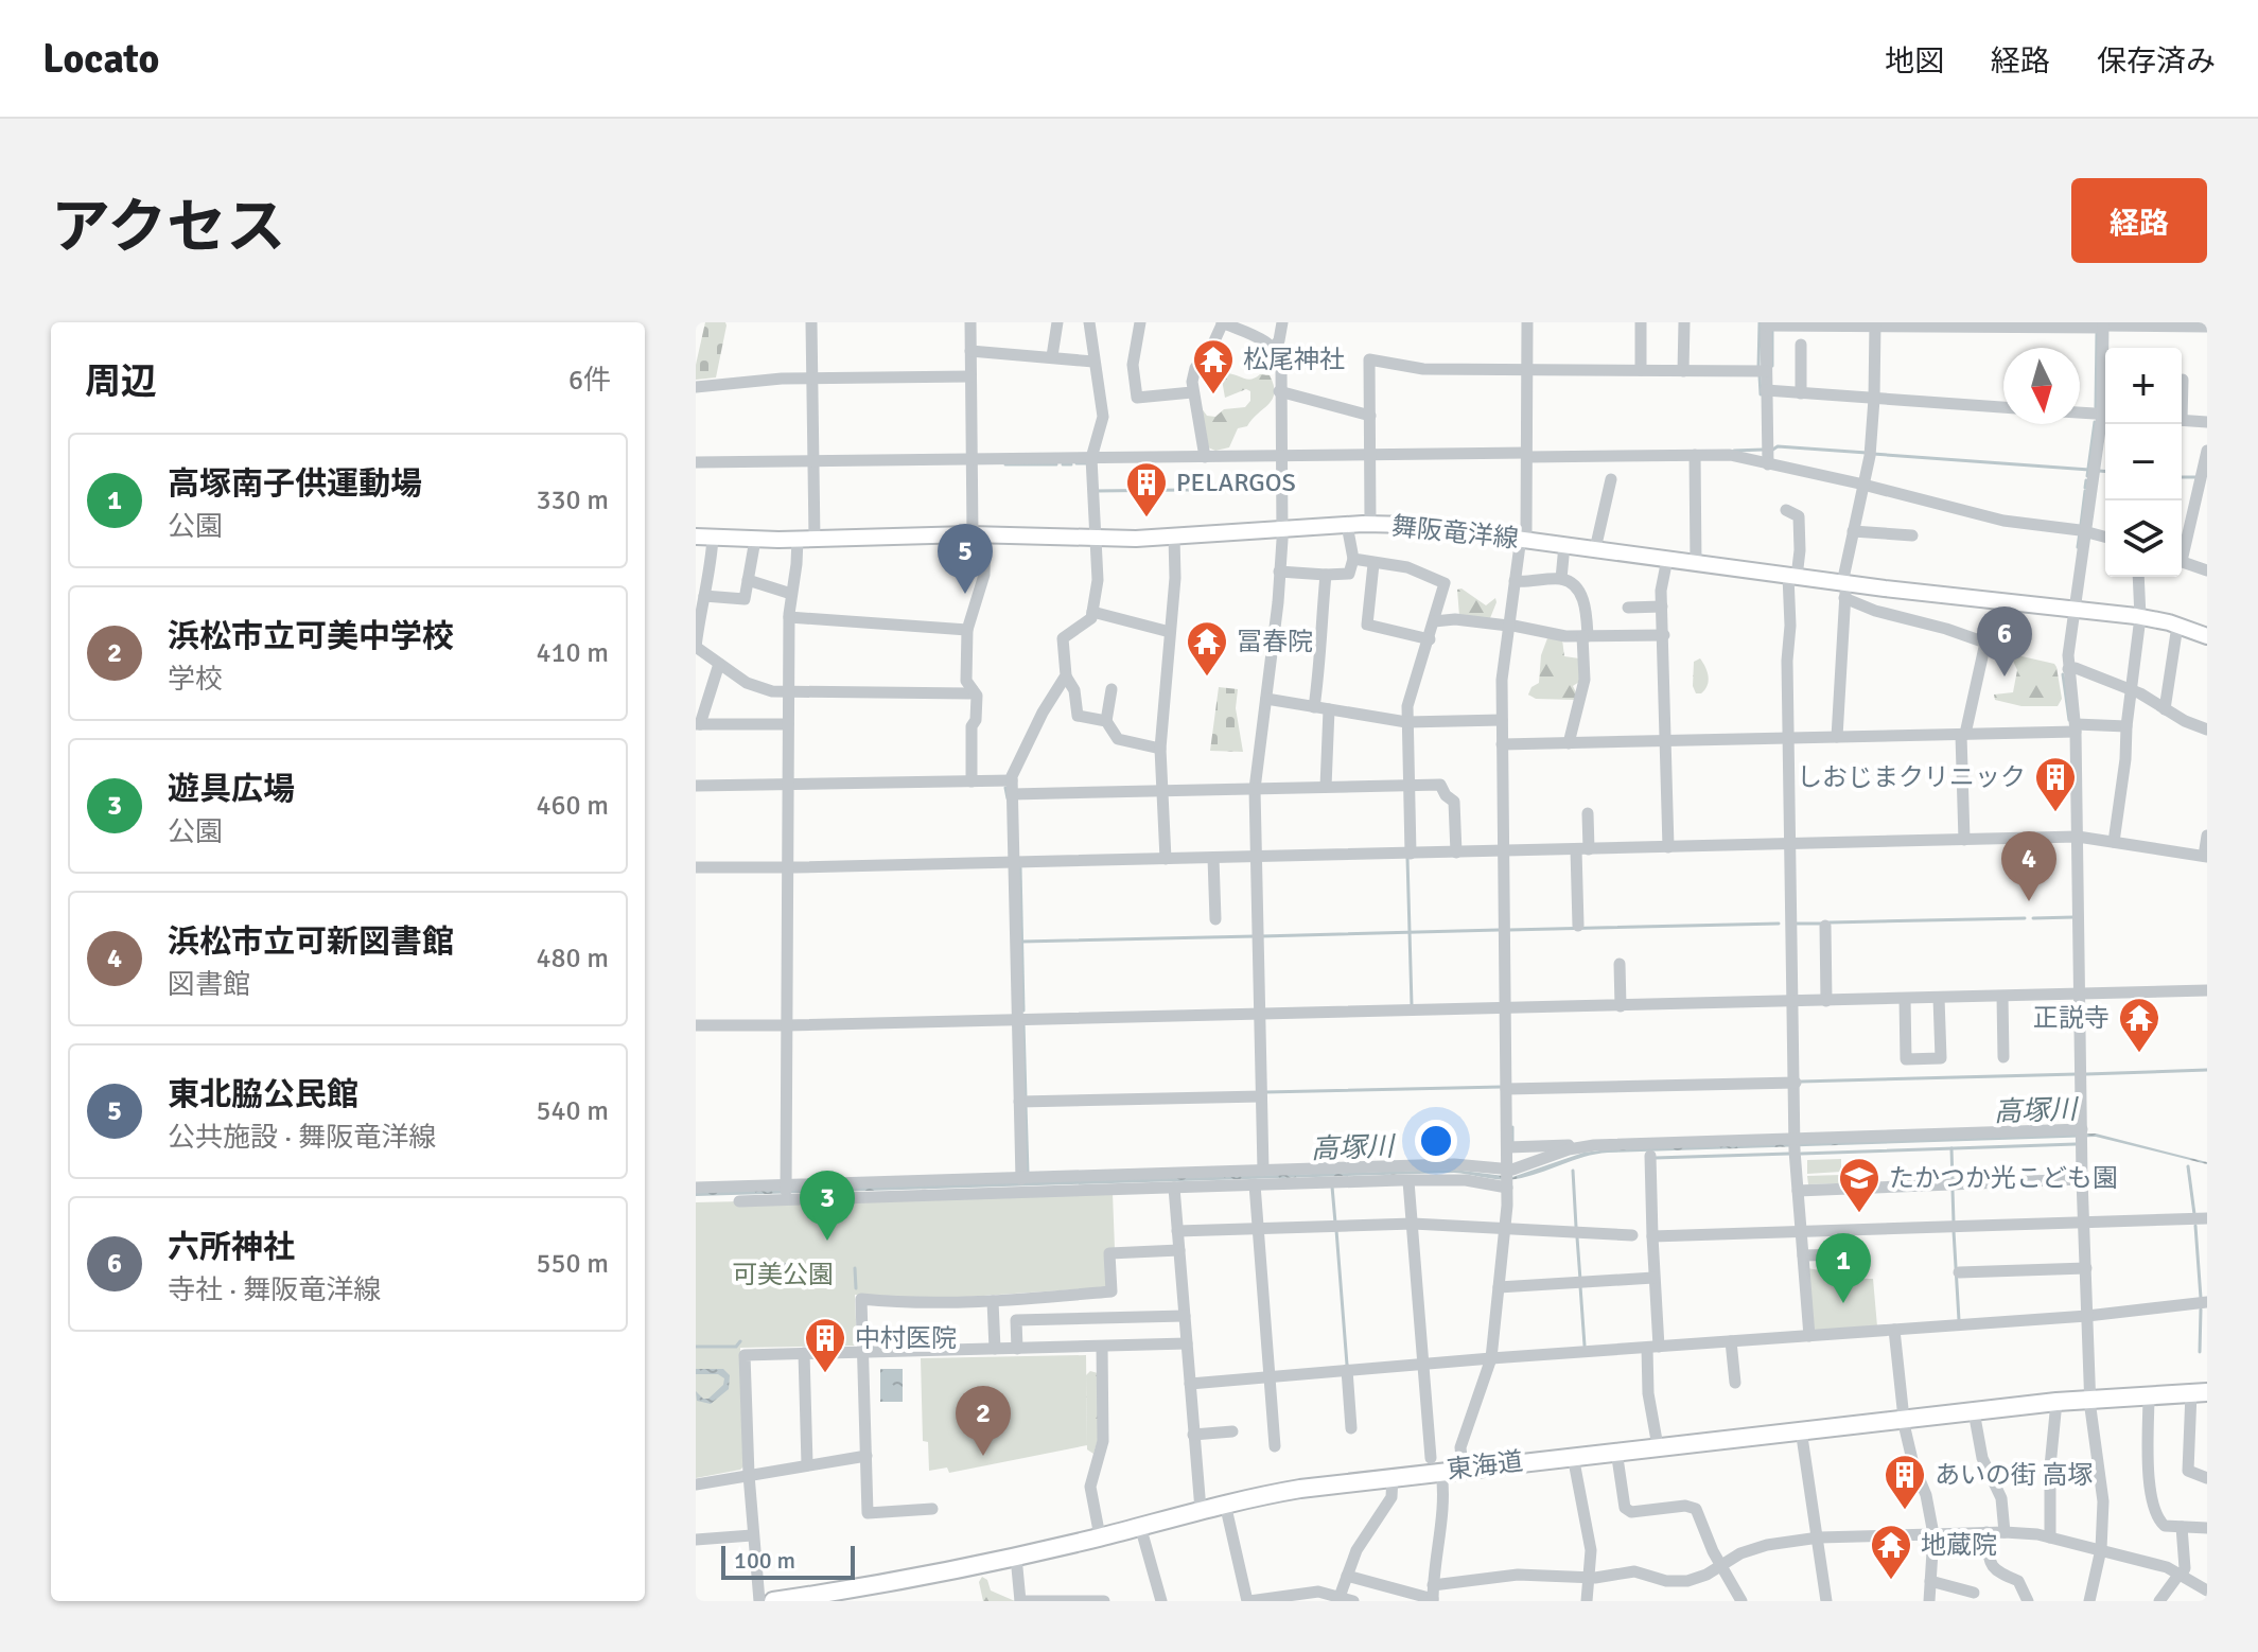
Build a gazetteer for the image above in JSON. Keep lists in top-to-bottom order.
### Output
{
  "streets": {
    "highway": ["東海道"],
    "main road": ["舞阪竜洋線"]
  },
  "water": ["高塚川"],
  "parks": ["可美公園"],
  "places": {
    "temple": [
      "松尾神社",
      "冨春院",
      "正説寺",
      "地蔵院"
    ],
    "building": [
      "PELARGOS",
      "しおじまクリニック",
      "中村医院",
      "あいの街 高塚"
    ],
    "school or university": ["たかつか光こども園"]
  },
  "scale_bar": "100 m",
  "north": "bottom",
  "page": {
    "header": "Locato",
    "nav": ["地図", "経路", "保存済み"],
    "title": "アクセス",
    "buttons": "経路",
    "heading": ["周辺", "6件"],
    "map_buttons": ["+", "−"],
    "list": [
      {
        "mark": "1",
        "name": "高塚南子供運動場",
        "note": "公園",
        "value": "330 m"
      },
      {
        "mark": "2",
        "name": "浜松市立可美中学校",
        "note": "学校",
        "value": "410 m"
      },
      {
        "mark": "3",
        "name": "遊具広場",
        "note": "公園",
        "value": "460 m"
      },
      {
        "mark": "4",
        "name": "浜松市立可新図書館",
        "note": "図書館",
        "value": "480 m"
      },
      {
        "mark": "5",
        "name": "東北脇公民館",
        "note": "公共施設 · 舞阪竜洋線",
        "value": "540 m"
      },
      {
        "mark": "6",
        "name": "六所神社",
        "note": "寺社 · 舞阪竜洋線",
        "value": "550 m"
      }
    ],
    "pins": [
      "5",
      "6",
      "4",
      "3",
      "1",
      "2"
    ],
    "scale": "100 m"
  }
}
